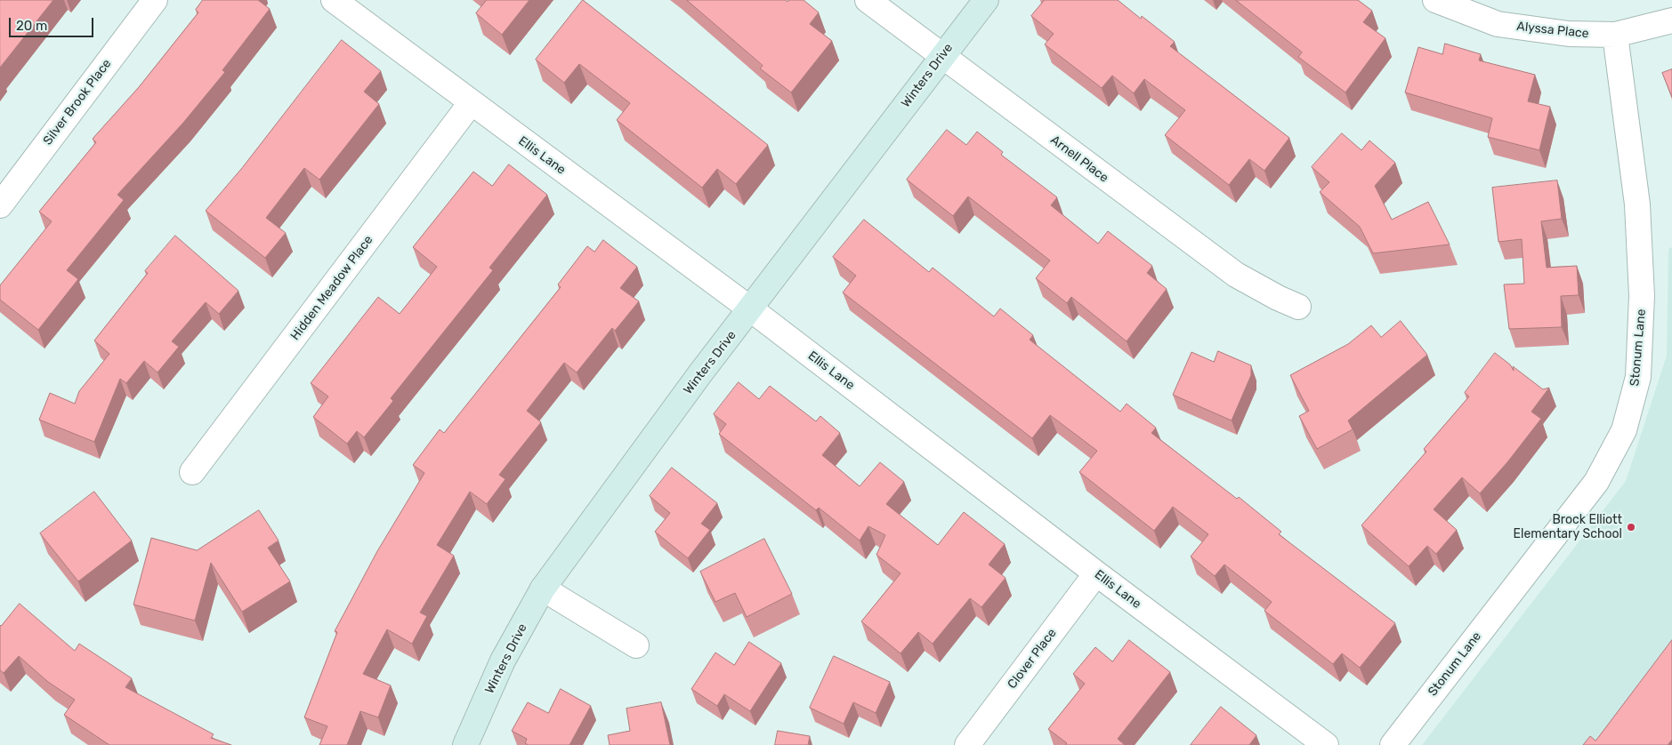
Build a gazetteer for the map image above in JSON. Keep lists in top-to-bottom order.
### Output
{
  "streets": {
    "street": [
      "Alyssa Place",
      "Winters Drive",
      "Silver Brook Place",
      "Ellis Lane",
      "Arnell Place",
      "Hidden Meadow Place",
      "Stonum Lane",
      "Clover Place"
    ]
  },
  "crossings": [
    ["Alyssa Place", "Stonum Lane"],
    ["Winters Drive", "Ellis Lane"],
    ["Winters Drive", "Arnell Place"],
    ["Ellis Lane", "Hidden Meadow Place"],
    ["Ellis Lane", "Clover Place"]
  ],
  "places": ["Brock Elliott Elementary School"],
  "scale_bar": "20 m"
}
